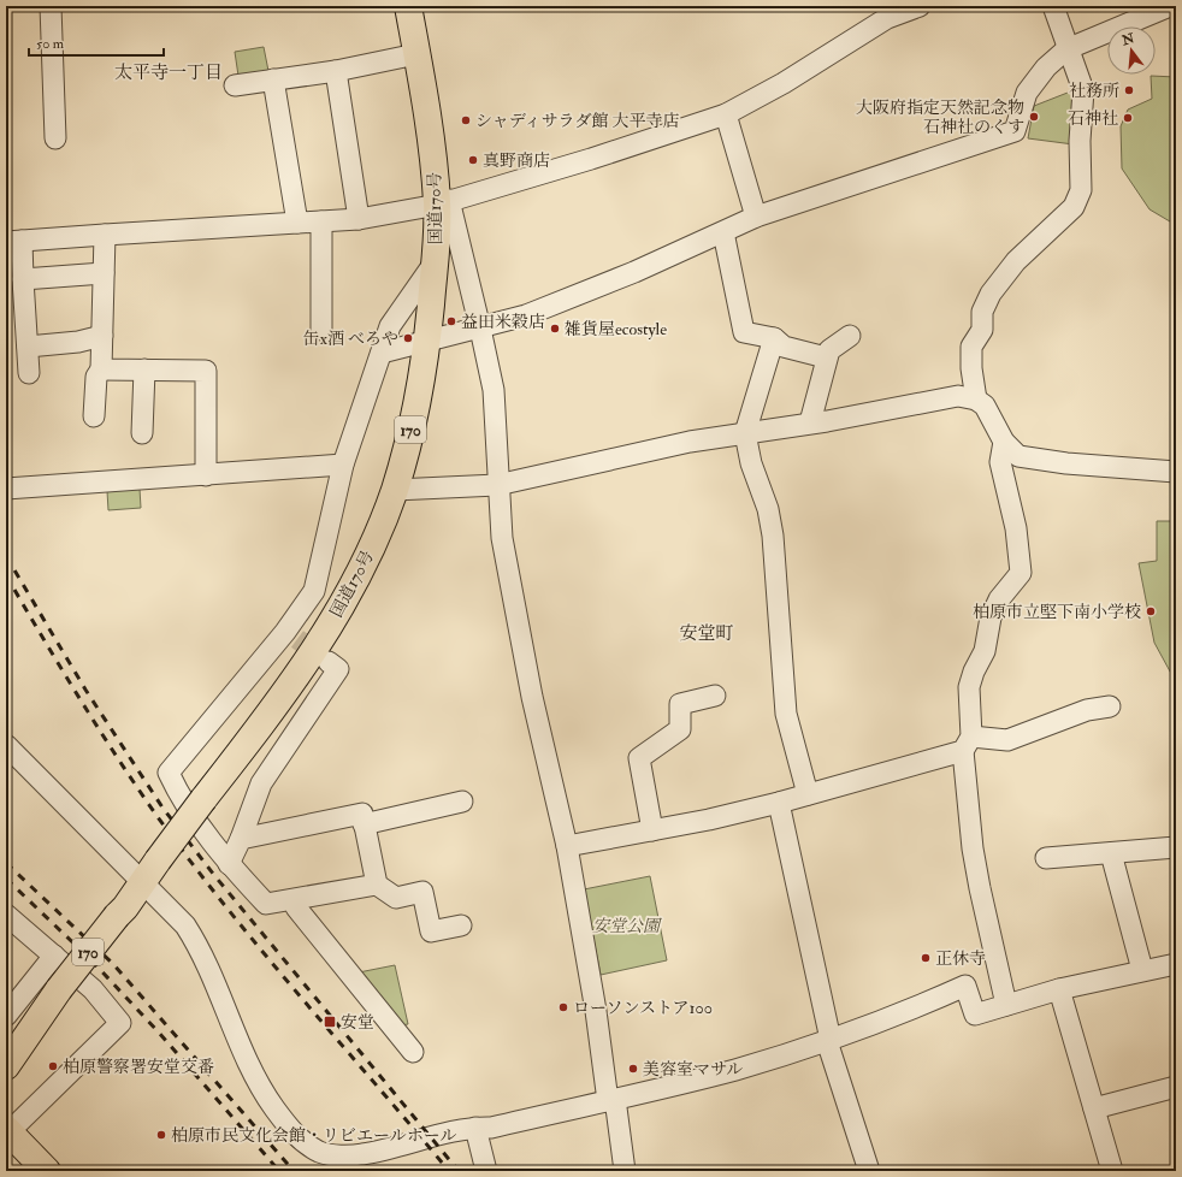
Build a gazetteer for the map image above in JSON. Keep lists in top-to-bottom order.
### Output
{
  "streets": {
    "highway": ["国道170号", "170"]
  },
  "districts": ["太平寺一丁目", "安堂町"],
  "parks": ["安堂公園"],
  "places": {
    "other": [
      "社務所",
      "大阪府指定天然記念物 石神社のくす",
      "石神社",
      "シャディサラダ館 大平寺店",
      "真野商店",
      "益田米穀店",
      "雑貨屋ecostyle",
      "缶x酒 べろや",
      "柏原市立堅下南小学校",
      "正休寺",
      "ローソンストア100",
      "柏原警察署安堂交番",
      "美容室マサル",
      "柏原市民文化会館・リビエールホール"
    ],
    "transit": ["安堂"]
  },
  "scale_bar": "50 m",
  "north": "top"
}
